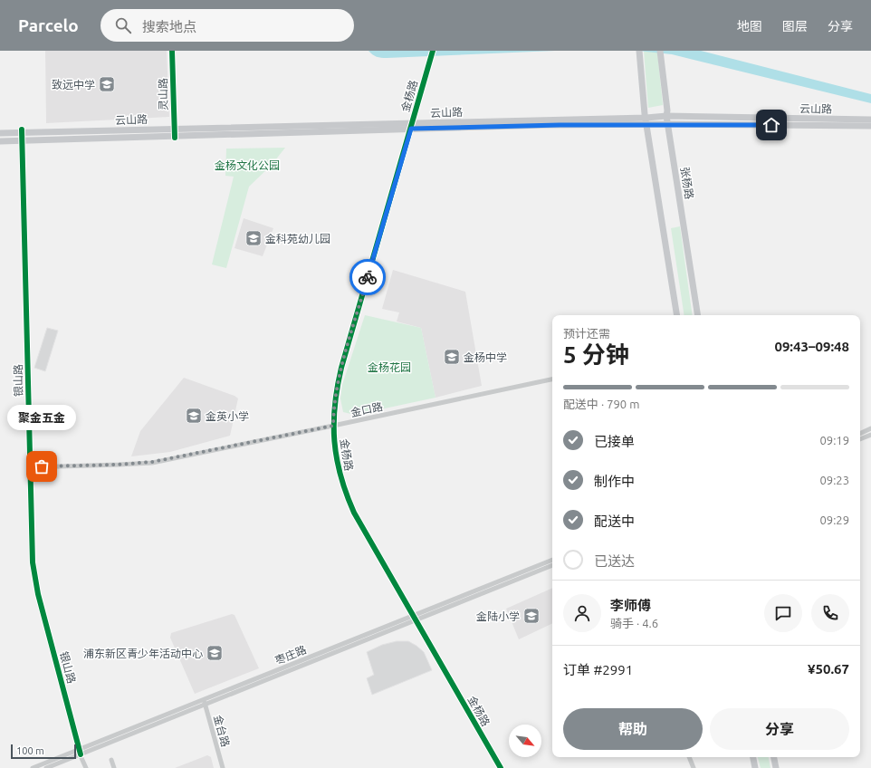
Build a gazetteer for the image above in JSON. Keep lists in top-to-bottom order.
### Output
{
  "streets": {
    "main road": ["云山路", "张杨路"],
    "street": [
      "灵山路",
      "金杨路",
      "银山路",
      "金口路",
      "枣庄路",
      "金台路"
    ]
  },
  "crossings": [
    ["灵山路", "云山路"],
    ["金杨路", "云山路"],
    ["金杨路", "金口路"],
    ["金杨路", "枣庄路"],
    ["云山路", "张杨路"],
    ["云山路", "银山路"],
    ["银山路", "金口路"],
    ["银山路", "枣庄路"],
    ["枣庄路", "金台路"]
  ],
  "parks": ["金杨文化公园", "金杨花园"],
  "places": {
    "school or university": [
      "致远中学",
      "金科苑幼儿园",
      "金杨中学",
      "金英小学",
      "金陆小学",
      "浦东新区青少年活动中心"
    ],
    "other": ["聚金五金"]
  },
  "scale_bar": "100 m",
  "north": "bottom right",
  "page": {
    "header": "Parcelo",
    "search": "搜索地点",
    "nav": ["地图", "图层", "分享"],
    "heading": ["5 分钟", "预计还需", "09:43–09:48"],
    "panel": [
      "李师傅",
      "骑手 · 4.6",
      "订单 #2991",
      "¥50.67"
    ],
    "bar": "配送中 · 790 m",
    "bubble": "聚金五金",
    "list": [
      ["已接单", "09:19"],
      ["制作中", "09:23"],
      ["配送中", "09:29"],
      "已送达"
    ],
    "buttons": ["帮助", "分享"],
    "scale": "100 m"
  }
}
